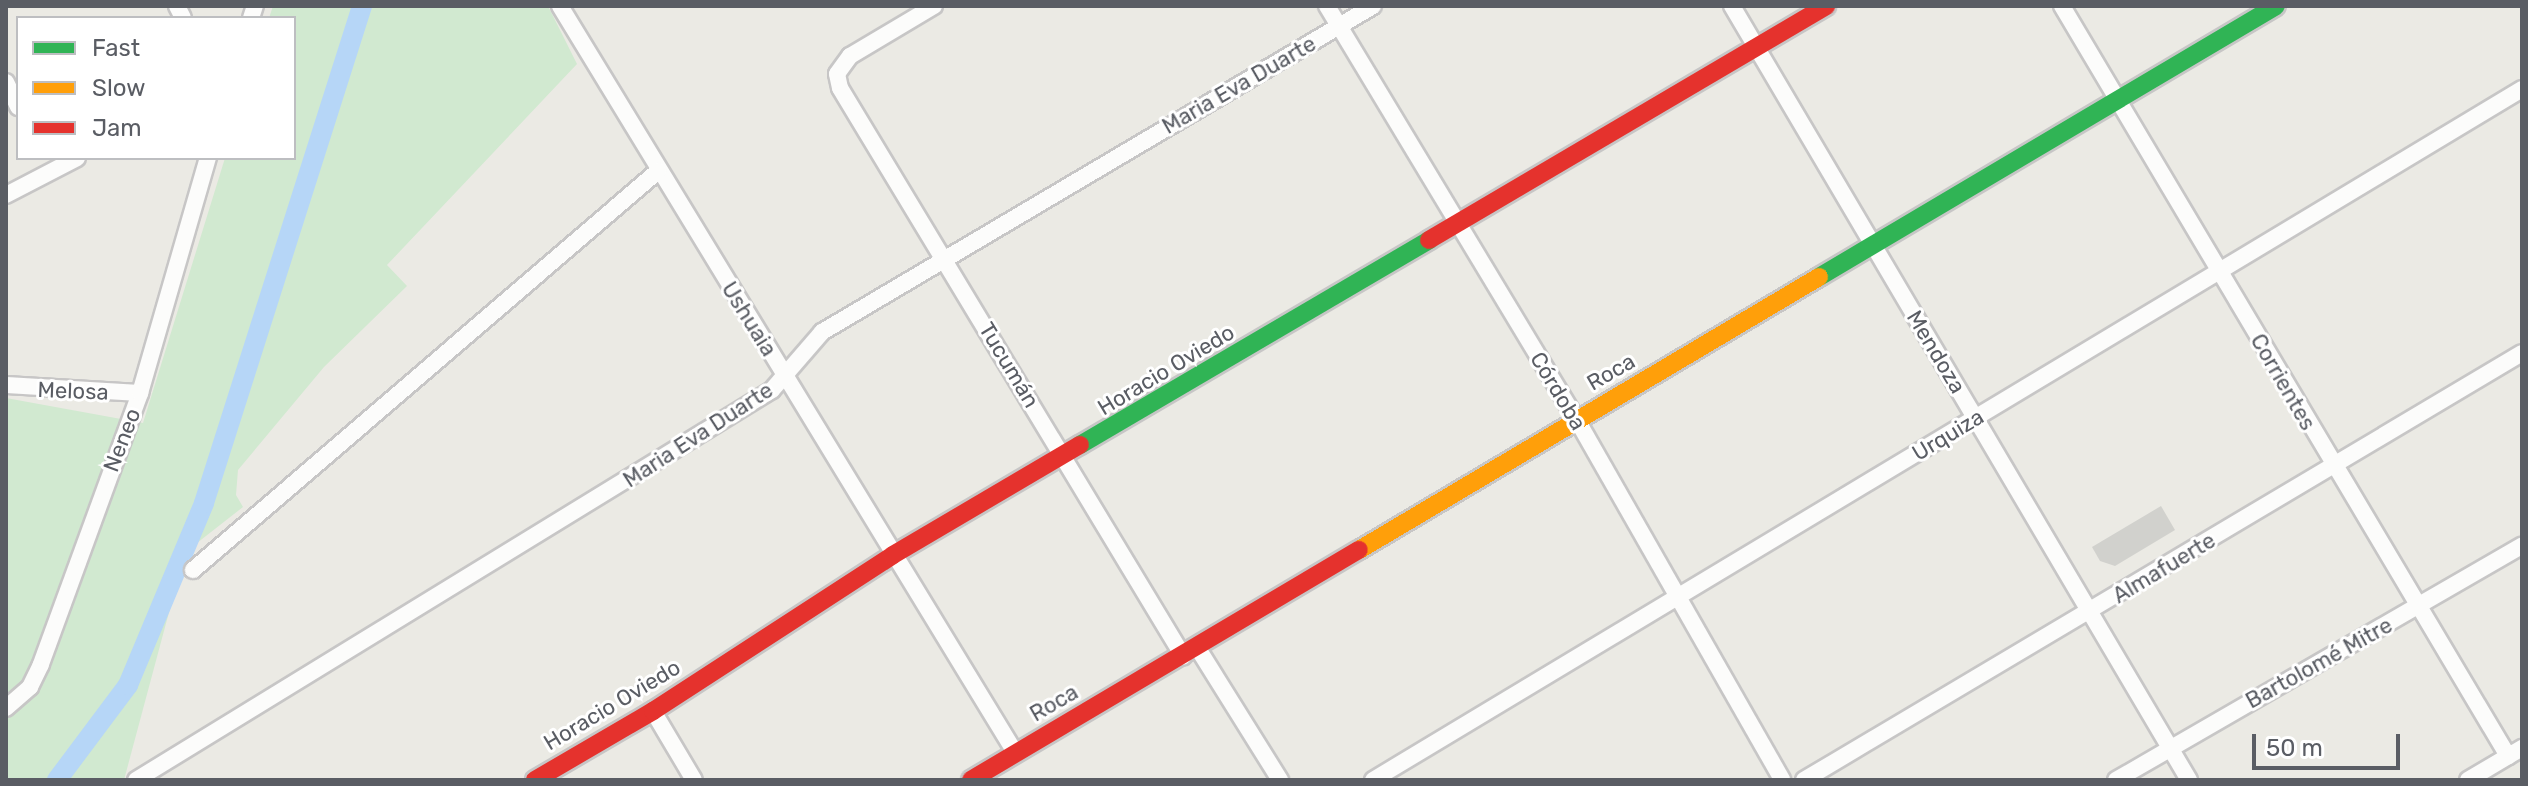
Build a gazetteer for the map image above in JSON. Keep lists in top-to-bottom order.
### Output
{
  "streets": {
    "street": [
      "Maria Eva Duarte",
      "Ushuaia",
      "Mendoza",
      "Tucumán",
      "Horacio Oviedo",
      "Roca",
      "Corrientes",
      "Melosa",
      "Córdoba",
      "Urquiza",
      "Neneo",
      "Almafuerte",
      "Bartolomé Mitre"
    ]
  },
  "crossings": [
    ["Maria Eva Duarte", "Ushuaia"],
    ["Maria Eva Duarte", "Tucumán"],
    ["Maria Eva Duarte", "Córdoba"],
    ["Ushuaia", "Horacio Oviedo"],
    ["Ushuaia", "Roca"],
    ["Mendoza", "Horacio Oviedo"],
    ["Mendoza", "Roca"],
    ["Mendoza", "Urquiza"],
    ["Mendoza", "Almafuerte"],
    ["Mendoza", "Bartolomé Mitre"],
    ["Tucumán", "Horacio Oviedo"],
    ["Tucumán", "Roca"],
    ["Horacio Oviedo", "Córdoba"],
    ["Roca", "Corrientes"],
    ["Roca", "Córdoba"],
    ["Corrientes", "Urquiza"],
    ["Corrientes", "Almafuerte"],
    ["Corrientes", "Bartolomé Mitre"],
    ["Melosa", "Neneo"],
    ["Córdoba", "Urquiza"]
  ],
  "legend": ["Fast", "Slow", "Jam"],
  "scale_bar": "50 m"
}
